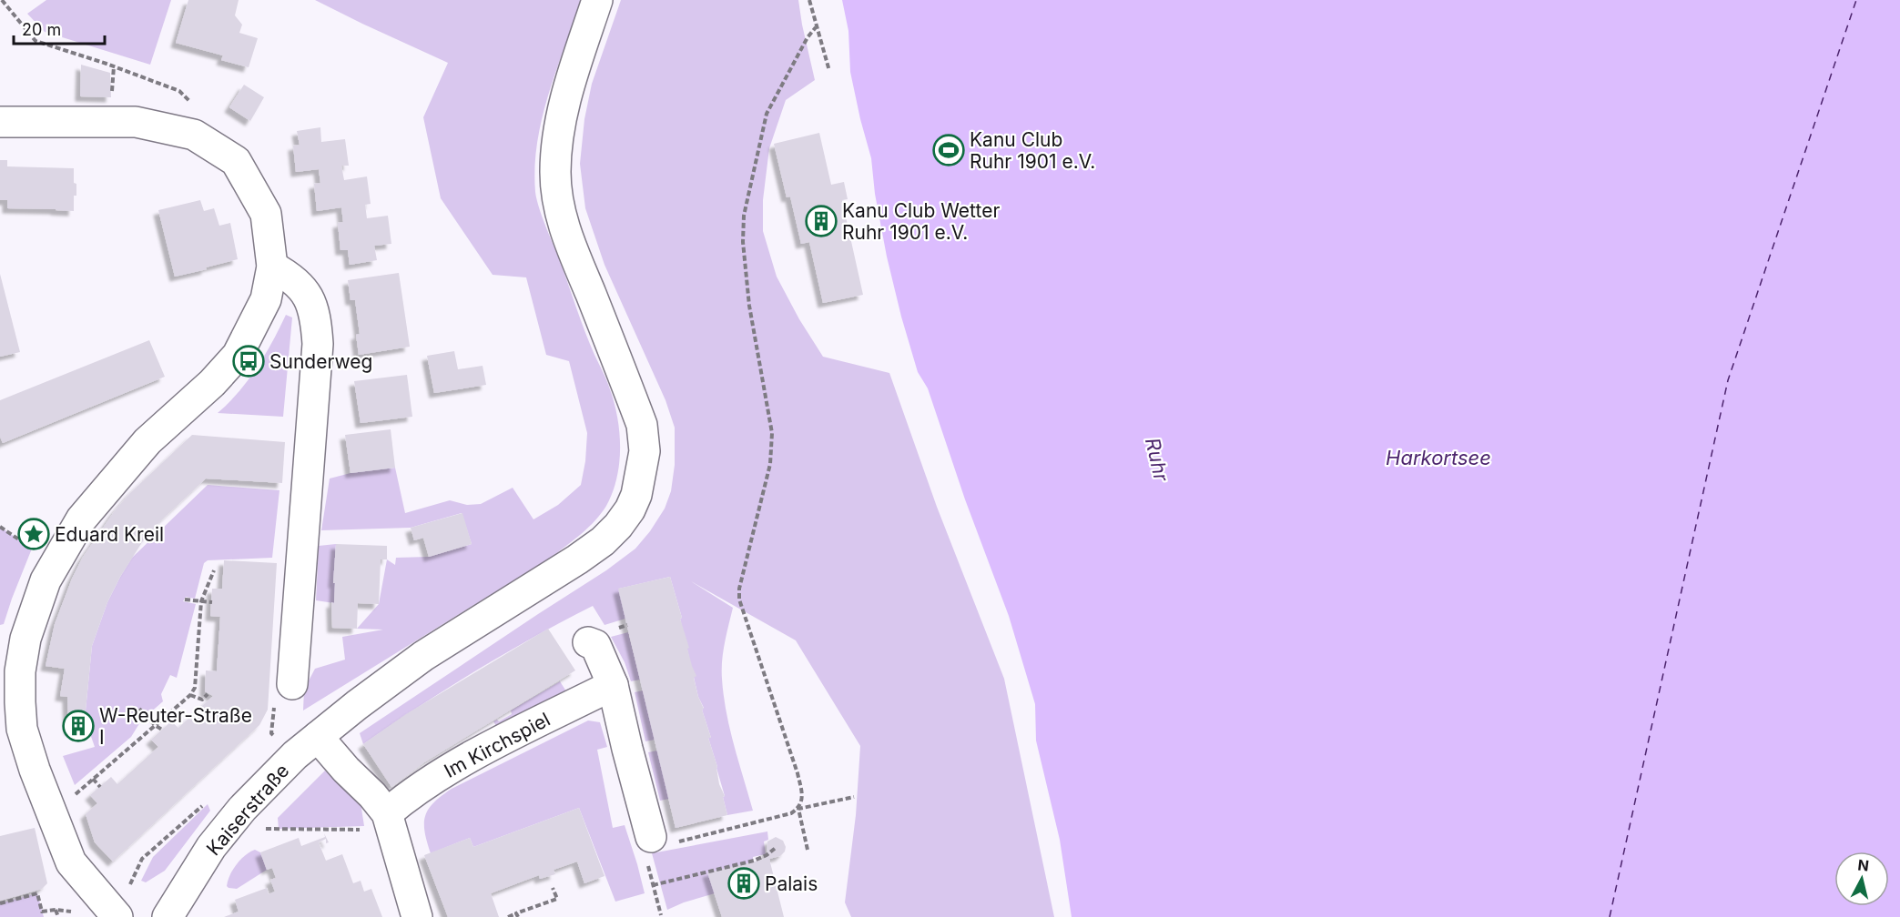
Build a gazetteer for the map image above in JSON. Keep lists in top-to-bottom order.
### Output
{
  "streets": {
    "street": ["Im Kirchspiel", "Kaiserstraße"]
  },
  "water": ["Harkortsee", "Ruhr"],
  "places": {
    "sports": ["Kanu Club Ruhr 1901 e.V."],
    "building": ["Kanu Club Wetter Ruhr 1901 e.V.", "W-Reuter-Straße I", "Palais"],
    "bus stop": ["Sunderweg"],
    "place": ["Eduard Kreil"]
  },
  "scale_bar": "20 m",
  "north": "top"
}
